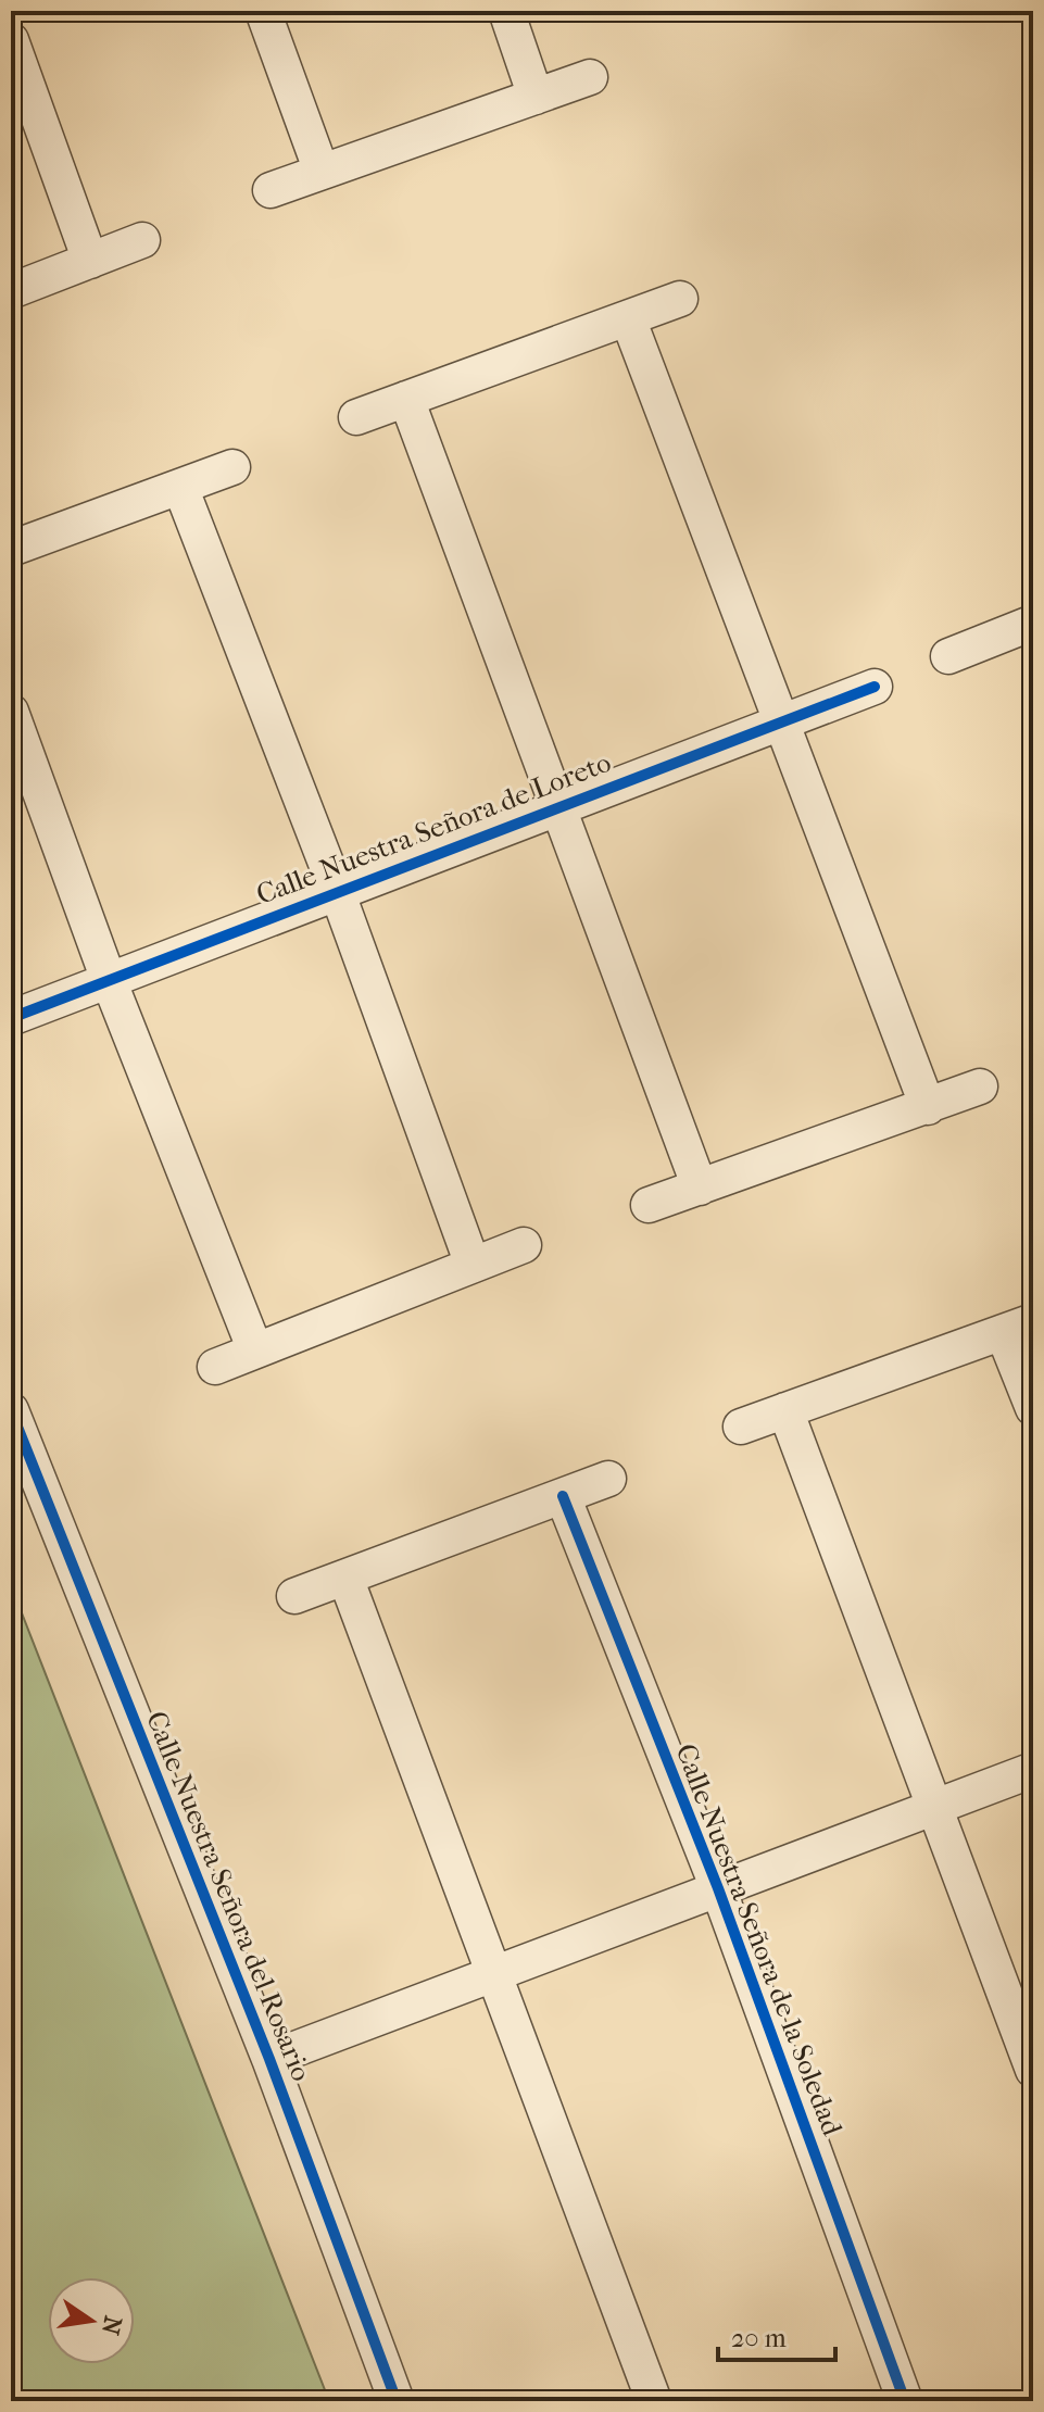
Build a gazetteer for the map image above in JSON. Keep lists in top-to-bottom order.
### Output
{
  "streets": {
    "street": ["Calle Nuestra Señora de Loreto", "Calle Nuestra Señora del Rosario", "Calle Nuestra Señora de la Soledad"]
  },
  "crossings": [
    ["Calle Nuestra Señora del Rosario", "Calle Nuestra Señora de la Soledad"]
  ],
  "scale_bar": "20 m",
  "north": "right"
}
